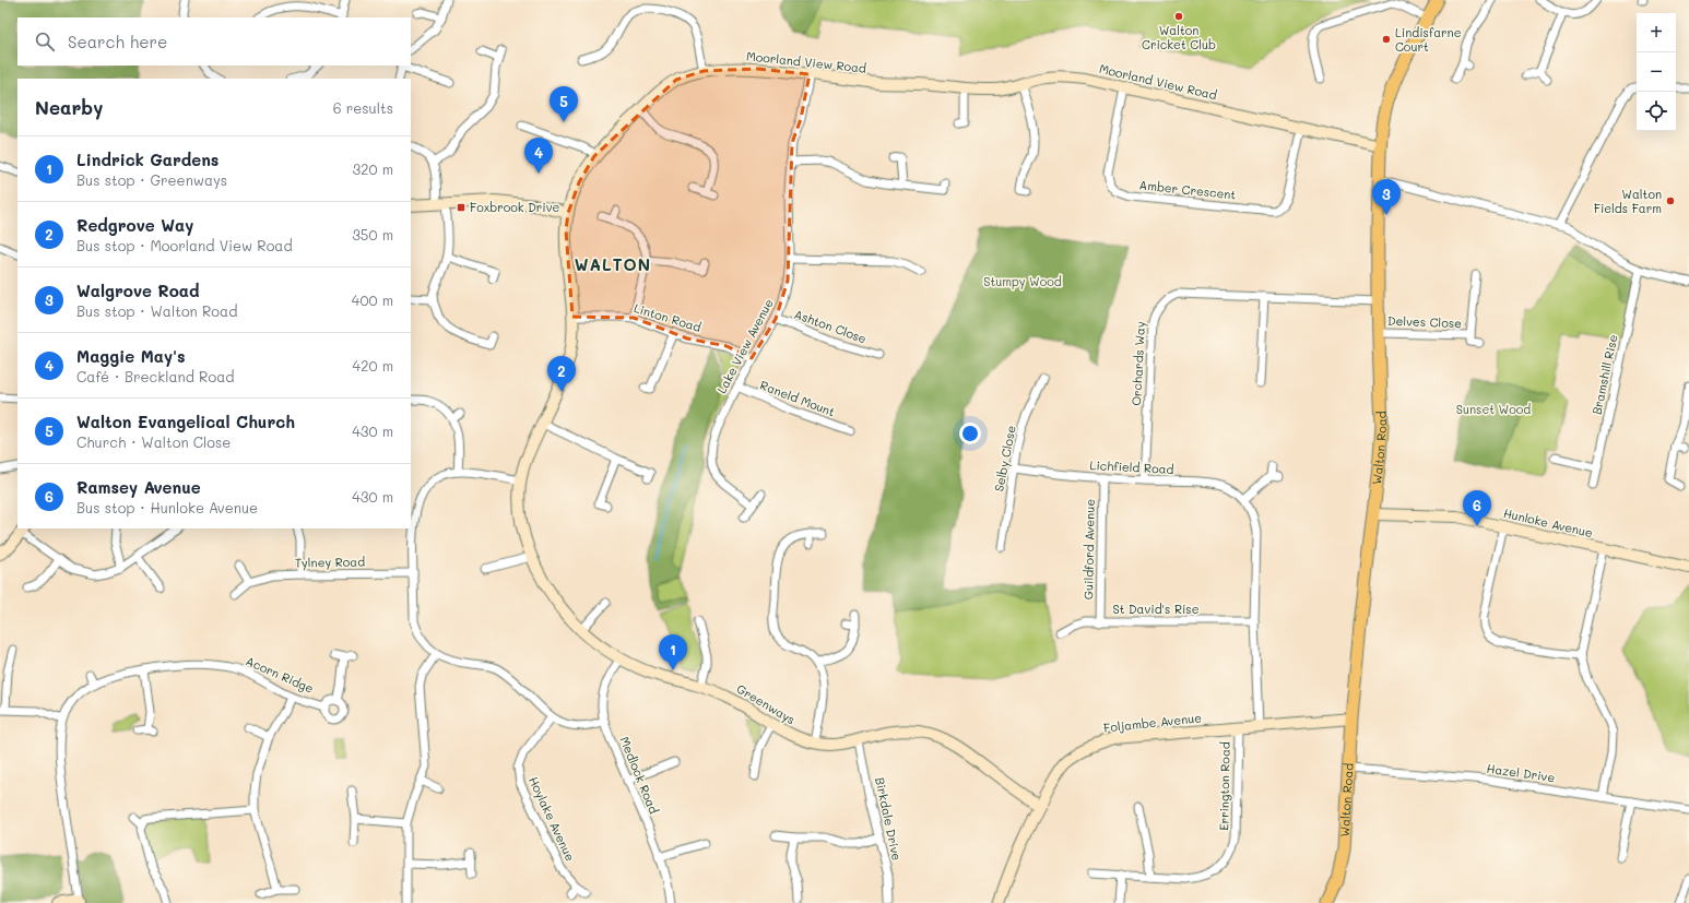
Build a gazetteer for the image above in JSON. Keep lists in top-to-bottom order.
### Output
{
  "streets": {
    "main road": ["Walton Road"],
    "street": [
      "Moorland View Road",
      "Amber Crescent",
      "Linton Road",
      "Delves Close",
      "Ashton Close",
      "Lake View Avenue",
      "Orchards Way",
      "Bramshill Rise",
      "Raneld Mount",
      "Selby Close",
      "Lichfield Road",
      "Hunloke Avenue",
      "Guildford Avenue",
      "Tylney Road",
      "St David's Rise",
      "Acorn Ridge",
      "Greenways",
      "Foljambe Avenue",
      "Hazel Drive",
      "Medlock Road",
      "Errington Road",
      "Hoylake Avenue",
      "Birkdale Drive"
    ]
  },
  "crossings": [
    ["Moorland View Road", "Amber Crescent"],
    ["Moorland View Road", "Linton Road"],
    ["Moorland View Road", "Lake View Avenue"],
    ["Moorland View Road", "Walton Road"],
    ["Moorland View Road", "Greenways"],
    ["Linton Road", "Lake View Avenue"],
    ["Delves Close", "Walton Road"],
    ["Ashton Close", "Lake View Avenue"],
    ["Lake View Avenue", "Raneld Mount"],
    ["Orchards Way", "Walton Road"],
    ["Orchards Way", "Lichfield Road"],
    ["Walton Road", "Hunloke Avenue"],
    ["Walton Road", "Foljambe Avenue"],
    ["Walton Road", "Hazel Drive"],
    ["Selby Close", "Lichfield Road"],
    ["Lichfield Road", "Guildford Avenue"],
    ["Lichfield Road", "St David's Rise"],
    ["Lichfield Road", "Foljambe Avenue"],
    ["Guildford Avenue", "St David's Rise"],
    ["Greenways", "Foljambe Avenue"],
    ["Greenways", "Medlock Road"],
    ["Greenways", "Birkdale Drive"],
    ["Foljambe Avenue", "Errington Road"]
  ],
  "districts": ["WALTON"],
  "parks": ["Stumpy Wood", "Sunset Wood"],
  "places": {
    "other": ["Walton Cricket Club", "Lindisfarne Court", "Walton Fields Farm"],
    "transit": ["Foxbrook Drive"]
  },
  "page": {
    "map_buttons": ["+", "−"],
    "search": "Search here",
    "heading": ["Nearby", "6 results"],
    "pins": [
      "5",
      "4",
      "3",
      "2",
      "6",
      "1"
    ],
    "list": [
      {
        "mark": "1",
        "name": "Lindrick Gardens",
        "note": "Bus stop · Greenways",
        "value": "320 m"
      },
      {
        "mark": "2",
        "name": "Redgrove Way",
        "note": "Bus stop · Moorland View Road",
        "value": "350 m"
      },
      {
        "mark": "3",
        "name": "Walgrove Road",
        "note": "Bus stop · Walton Road",
        "value": "400 m"
      },
      {
        "mark": "4",
        "name": "Maggie May's",
        "note": "Café · Breckland Road",
        "value": "420 m"
      },
      {
        "mark": "5",
        "name": "Walton Evangelical Church",
        "note": "Church · Walton Close",
        "value": "430 m"
      },
      {
        "mark": "6",
        "name": "Ramsey Avenue",
        "note": "Bus stop · Hunloke Avenue",
        "value": "430 m"
      }
    ]
  }
}
